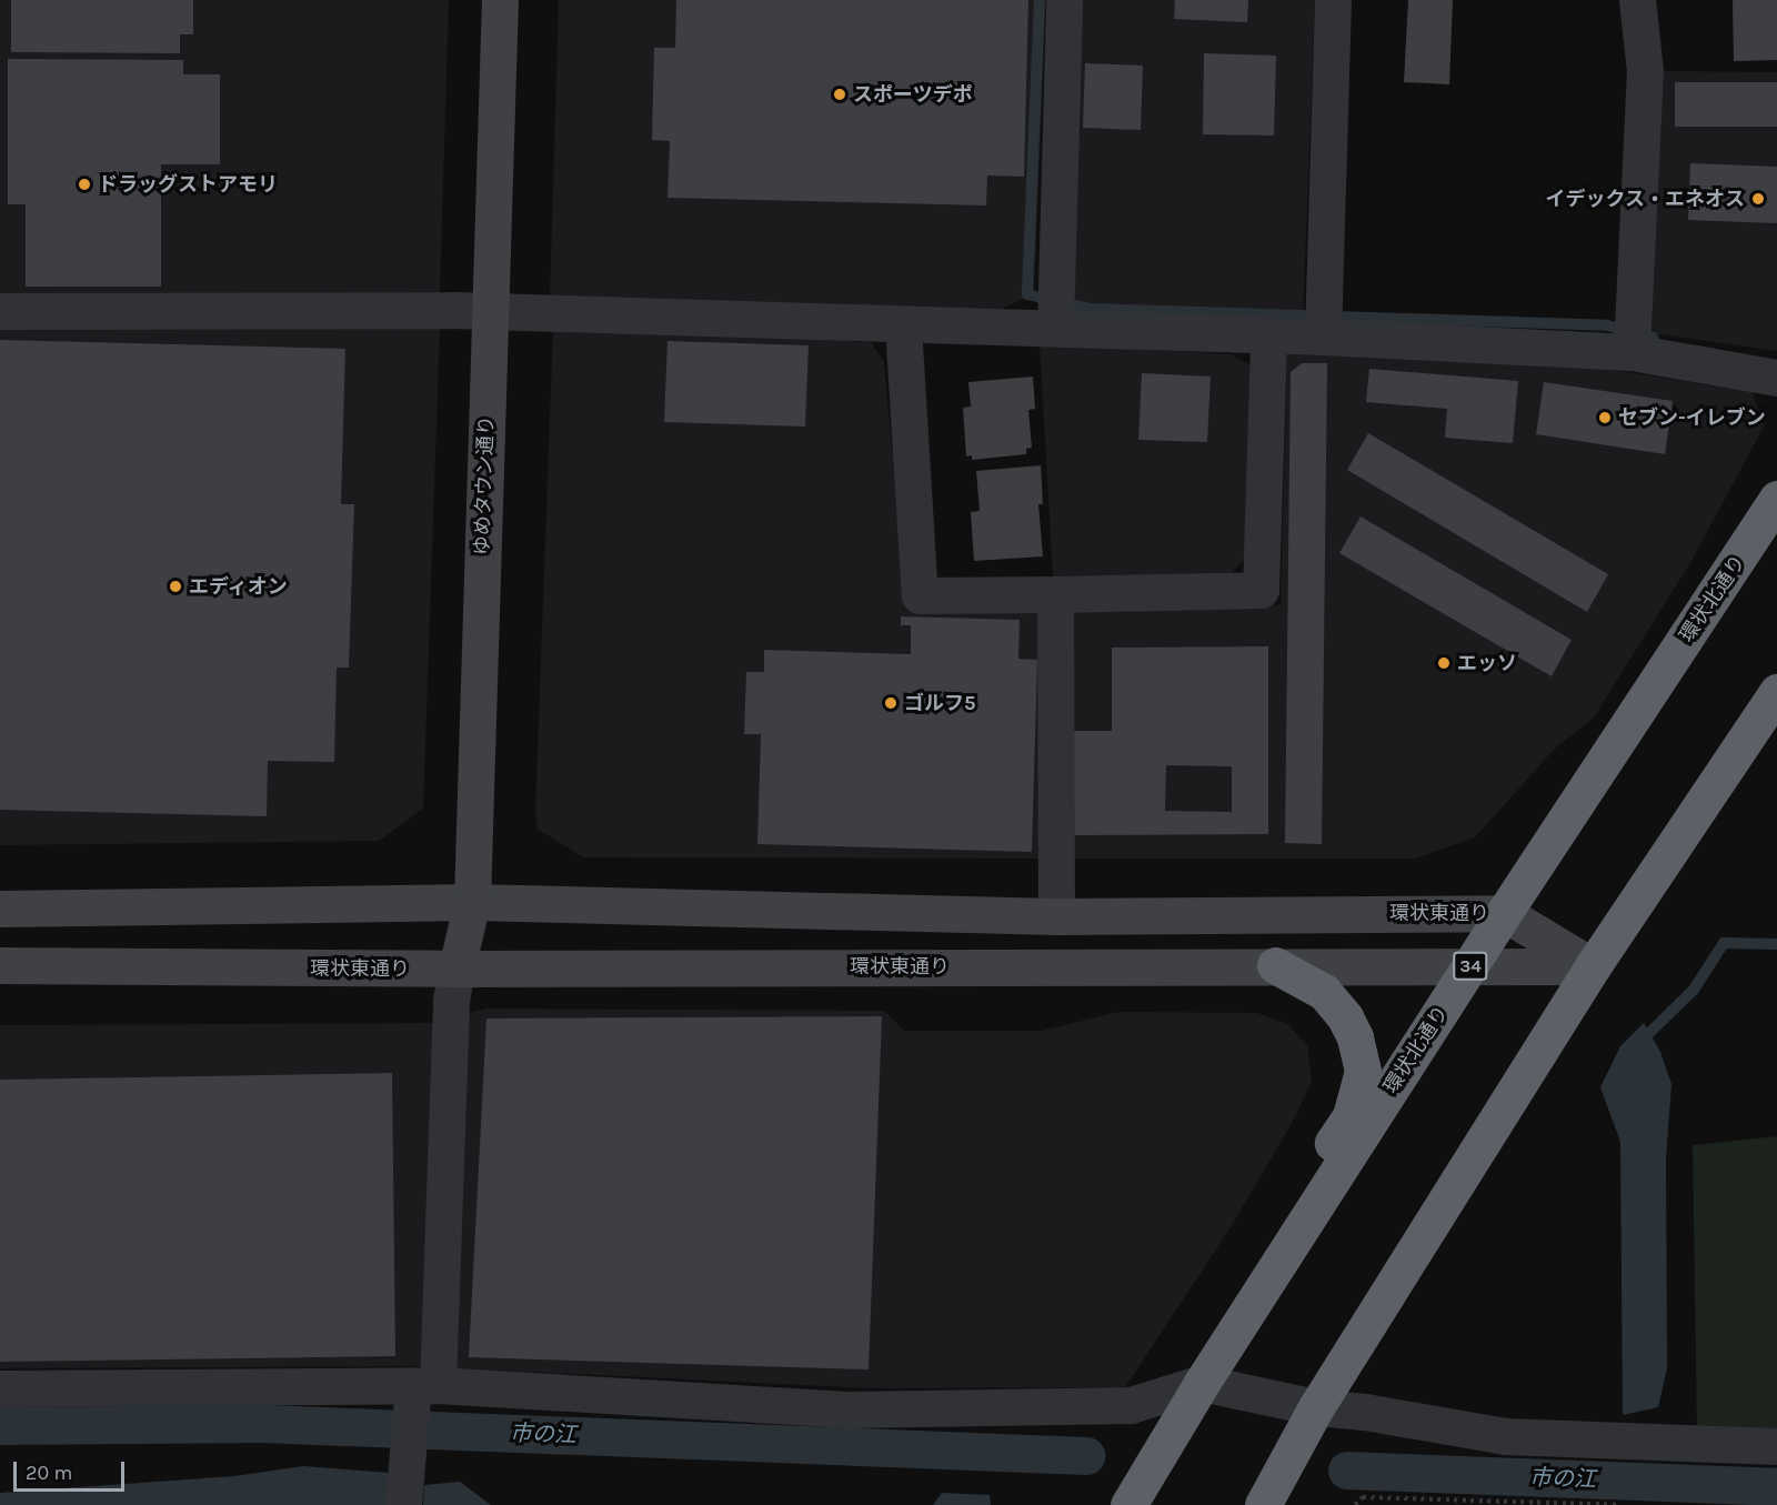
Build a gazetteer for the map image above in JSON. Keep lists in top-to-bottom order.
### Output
{
  "streets": {
    "highway": ["環状北通り", "34"],
    "main road": ["ゆめタウン通り", "環状東通り"]
  },
  "crossings": [
    ["ゆめタウン通り", "環状東通り"],
    ["環状北通り", "環状東通り"]
  ],
  "water": ["市の江"],
  "places": [
    "スポーツデポ",
    "ドラッグストアモリ",
    "イデックス・エネオス",
    "セブン-イレブン",
    "エディオン",
    "エッソ",
    "ゴルフ5"
  ],
  "scale_bar": "20 m"
}
